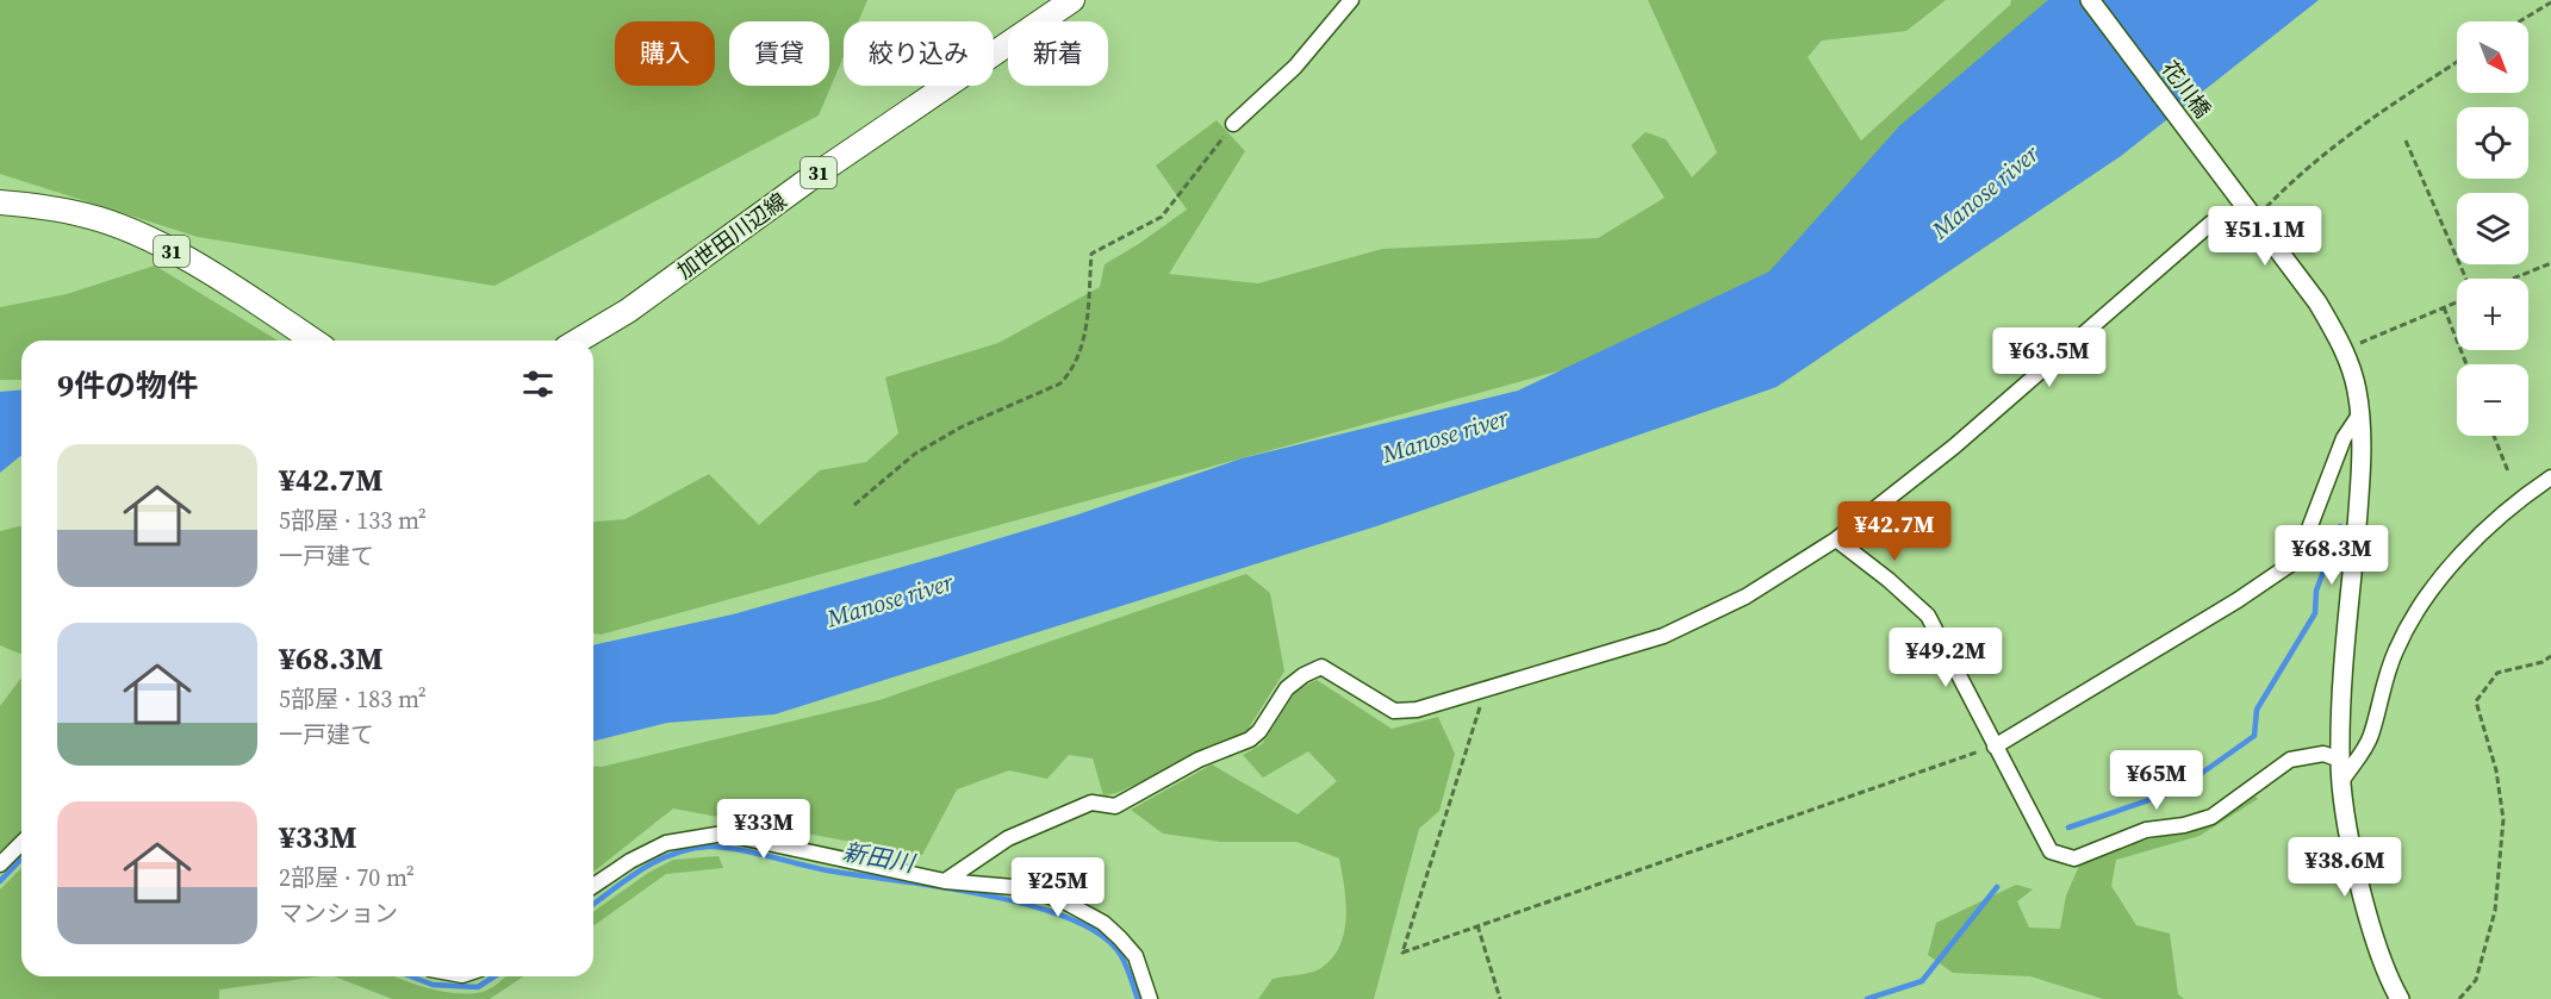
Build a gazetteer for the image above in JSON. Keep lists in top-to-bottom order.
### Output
{
  "streets": {
    "main road": ["31", "加世田川辺線"],
    "street": ["花川橋"]
  },
  "water": ["Manose river", "新田川"],
  "north": "bottom right",
  "page": {
    "map_buttons": ["+", "−"],
    "chip": [
      "購入",
      "賃貸",
      "絞り込み",
      "新着"
    ],
    "price": [
      "¥51.1M",
      "¥63.5M",
      "¥42.7M",
      "¥68.3M",
      "¥49.2M",
      "¥65M",
      "¥33M",
      "¥38.6M",
      "¥25M"
    ],
    "heading": "9件の物件",
    "list": [
      {
        "name": "¥42.7M",
        "note": "5部屋 · 133 m² · 一戸建て"
      },
      {
        "name": "¥68.3M",
        "note": "5部屋 · 183 m² · 一戸建て"
      },
      {
        "name": "¥33M",
        "note": "2部屋 · 70 m² · マンション"
      }
    ]
  }
}
